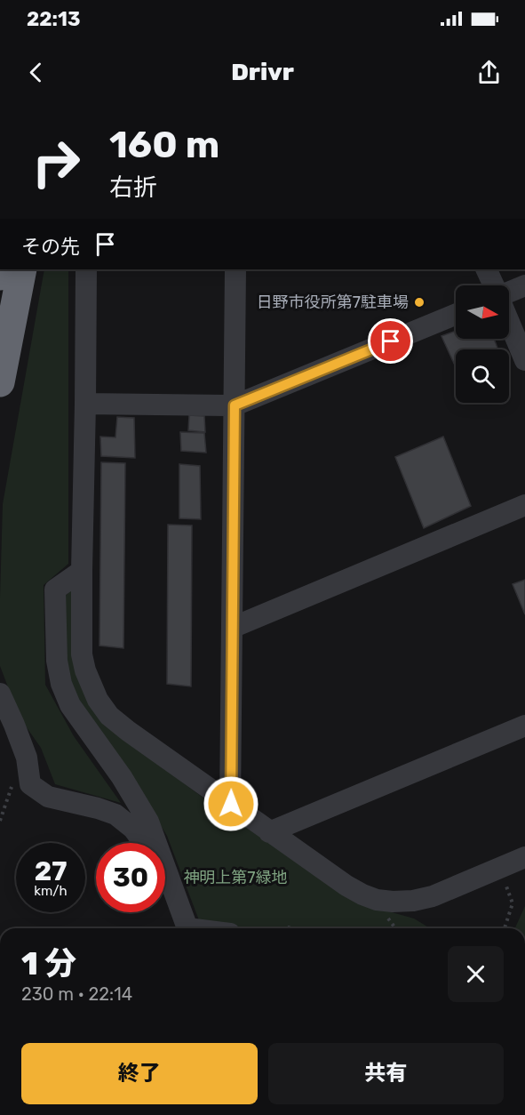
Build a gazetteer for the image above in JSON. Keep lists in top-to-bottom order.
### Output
{
  "parks": ["神明上第7緑地"],
  "places": ["日野市役所第7駐車場"],
  "north": "right",
  "page": {
    "status": "22:13",
    "header": "Drivr",
    "turn": ["160 m", "右折"],
    "then": "その先",
    "speed": "27 km/h",
    "limit": "30",
    "heading": ["1 分", "230 m · 22:14"],
    "buttons": ["終了", "共有"]
  }
}
